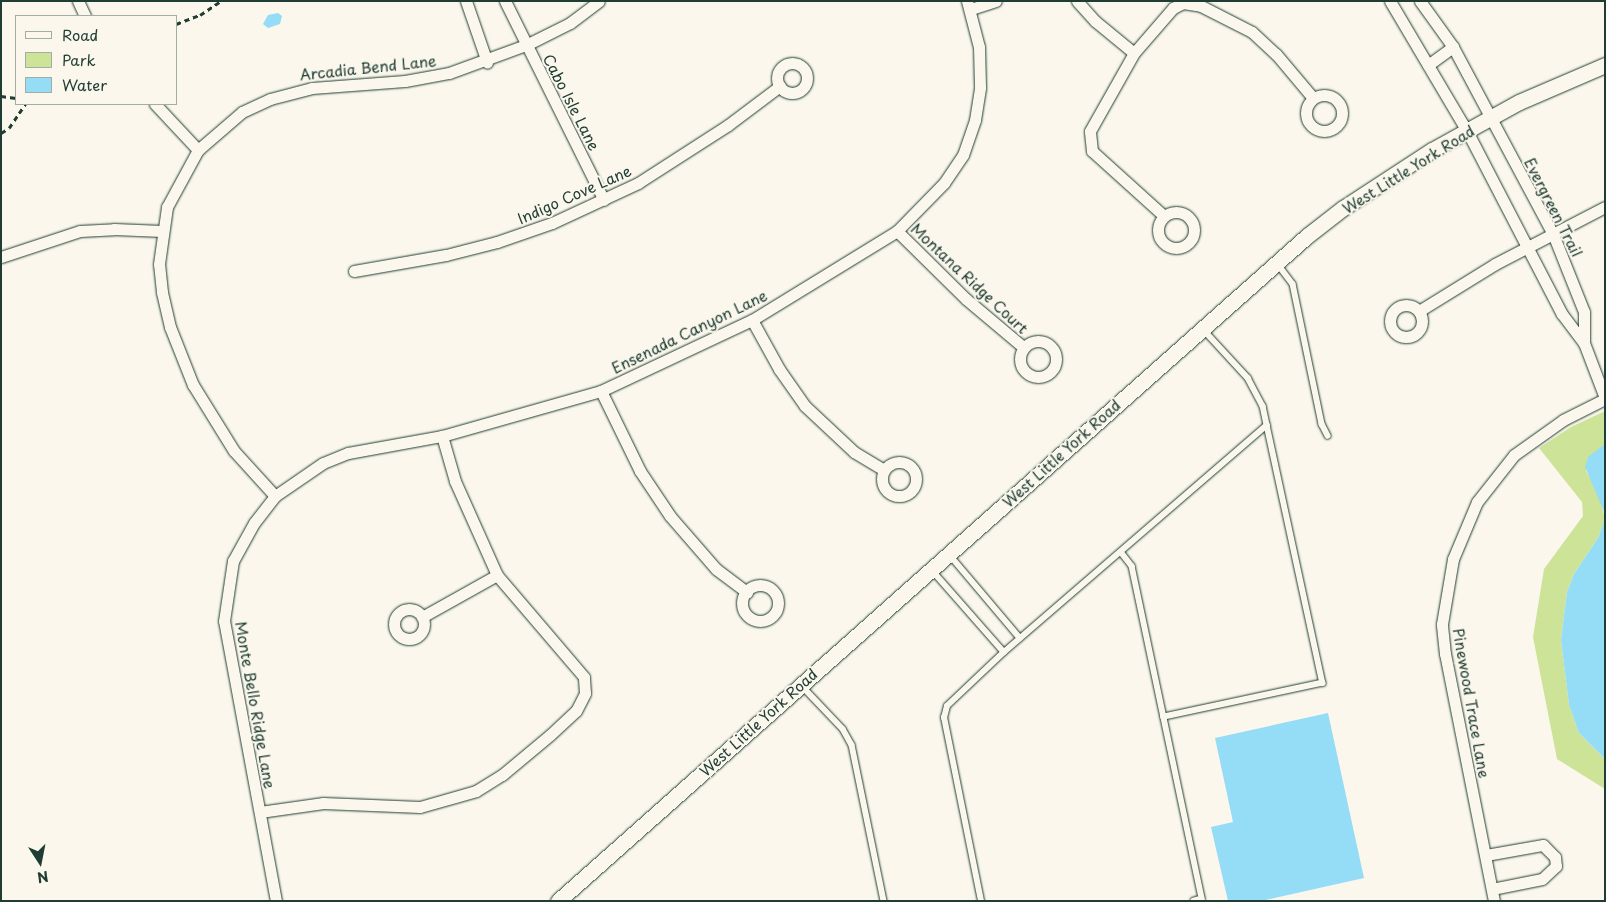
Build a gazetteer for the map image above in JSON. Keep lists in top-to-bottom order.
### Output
{
  "streets": {
    "main road": ["West Little York Road"],
    "street": [
      "Arcadia Bend Lane",
      "Cabo Isle Lane",
      "Indigo Cove Lane",
      "Evergreen Trail",
      "Montana Ridge Court",
      "Ensenada Canyon Lane",
      "Pinewood Trace Lane",
      "Monte Bello Ridge Lane"
    ]
  },
  "crossings": [
    ["Arcadia Bend Lane", "Cabo Isle Lane"],
    ["Arcadia Bend Lane", "Ensenada Canyon Lane"],
    ["Arcadia Bend Lane", "Monte Bello Ridge Lane"],
    ["Cabo Isle Lane", "Indigo Cove Lane"],
    ["West Little York Road", "Evergreen Trail"],
    ["Evergreen Trail", "Pinewood Trace Lane"],
    ["Montana Ridge Court", "Ensenada Canyon Lane"],
    ["Ensenada Canyon Lane", "Monte Bello Ridge Lane"]
  ],
  "legend": ["Road", "Park", "Water"],
  "north": "bottom"
}
